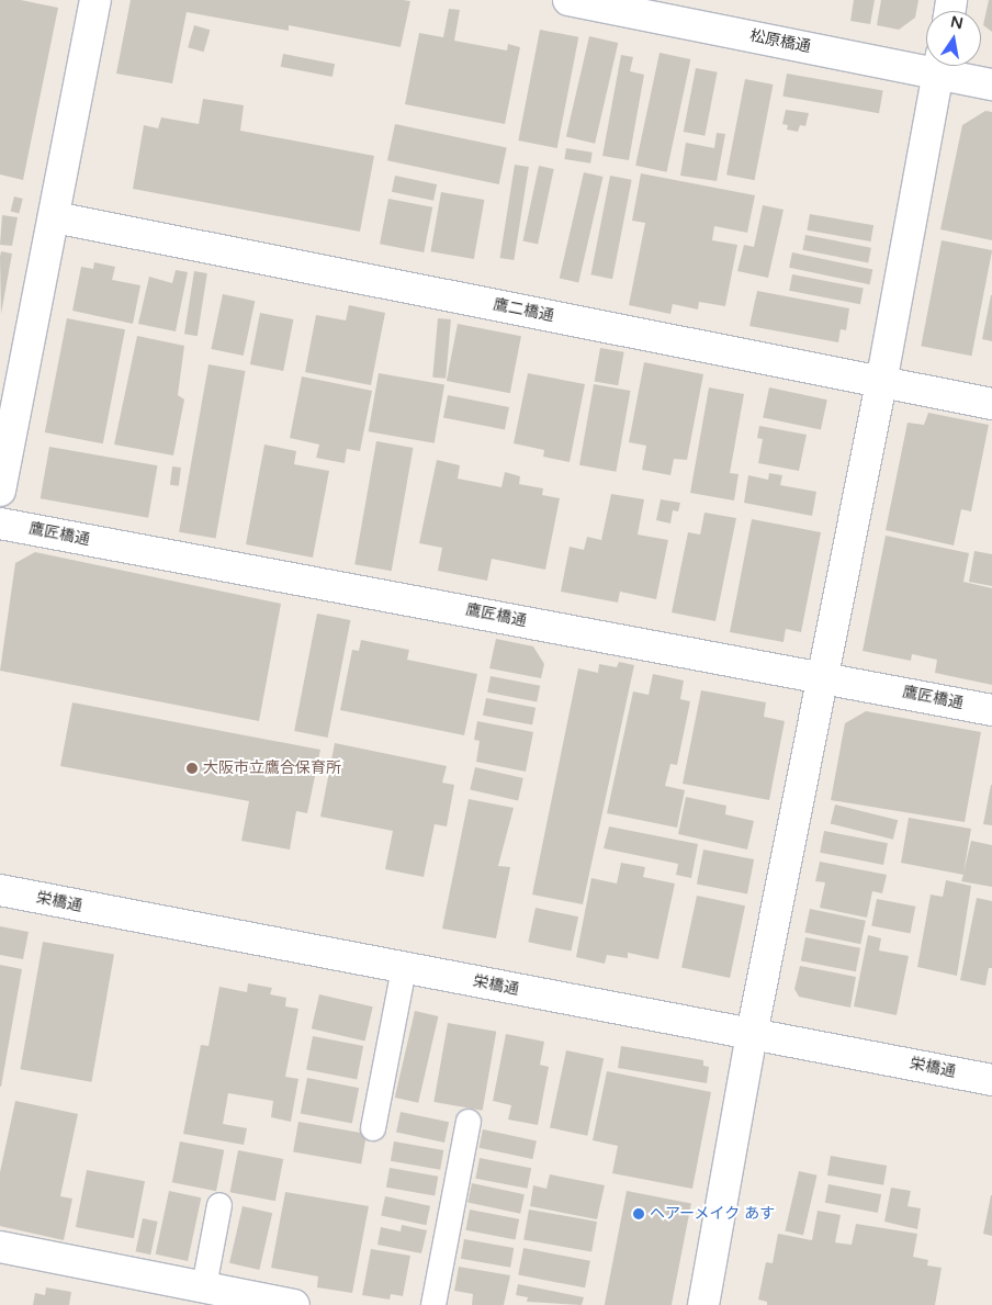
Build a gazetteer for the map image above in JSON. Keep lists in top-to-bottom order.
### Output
{
  "streets": {
    "street": [
      "松原橋通",
      "鷹二橋通",
      "鷹匠橋通",
      "栄橋通"
    ]
  },
  "places": ["大阪市立鷹合保育所", "ヘアーメイク あす"],
  "north": "top"
}
